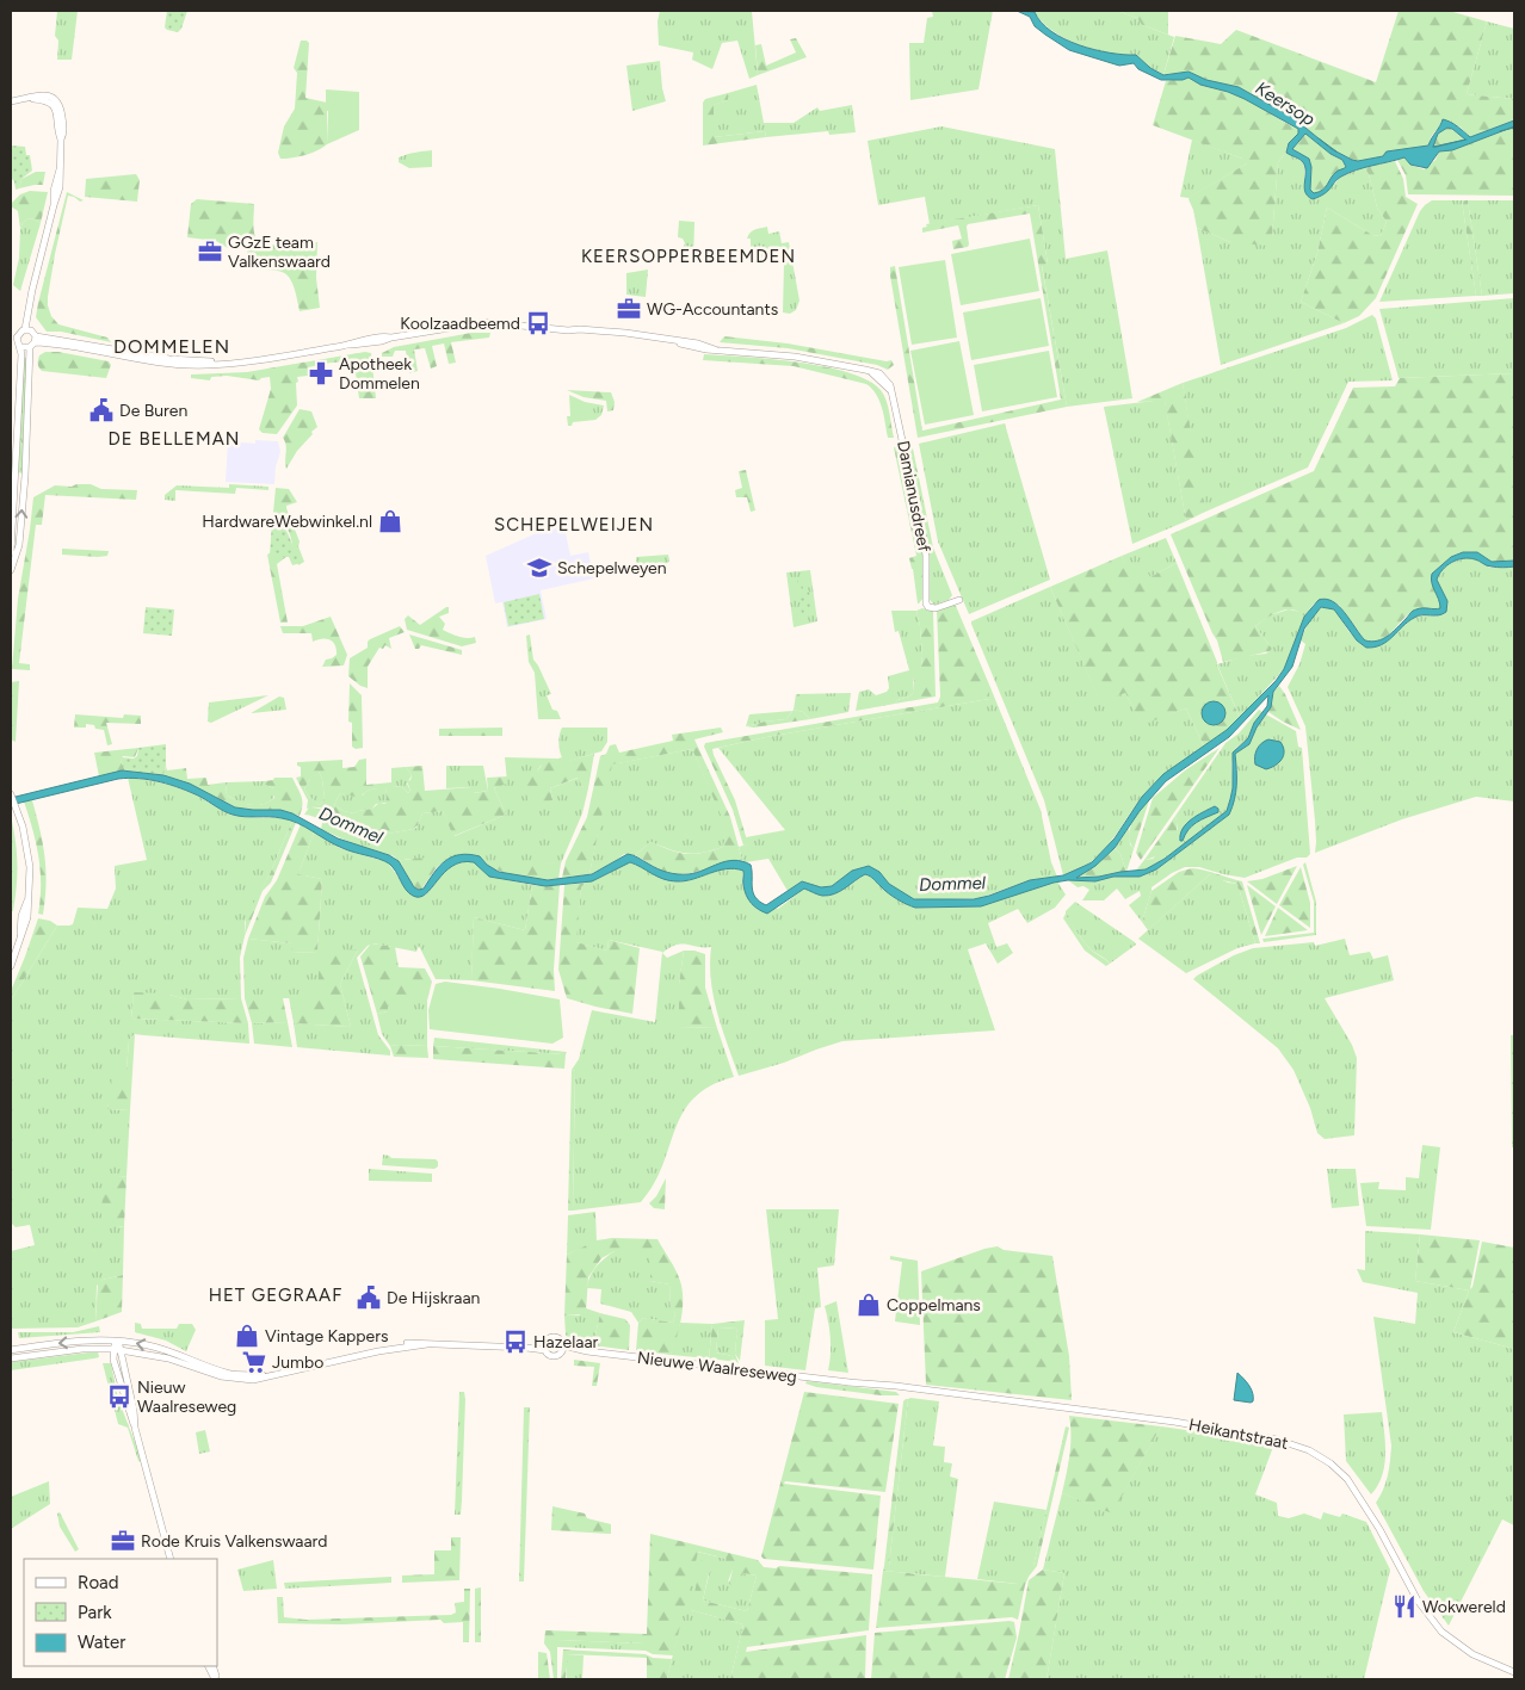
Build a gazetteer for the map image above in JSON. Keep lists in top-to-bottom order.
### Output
{
  "streets": {
    "street": ["Damianusdreef", "Nieuwe Waalreseweg", "Heikantstraat"]
  },
  "crossings": [
    ["Nieuwe Waalreseweg", "Heikantstraat"]
  ],
  "districts": [
    "KEERSOPPERBEEMDEN",
    "DOMMELEN",
    "DE BELLEMAN",
    "SCHEPELWEIJEN",
    "HET GEGRAAF"
  ],
  "water": ["Keersop", "Dommel"],
  "places": {
    "office": ["GGzE team Valkenswaard", "WG-Accountants", "Rode Kruis Valkenswaard"],
    "bus stop": ["Koolzaadbeemd", "Hazelaar", "Nieuw Waalreseweg"],
    "pharmacy": ["Apotheek Dommelen"],
    "public building": ["De Buren", "De Hijskraan"],
    "shop": ["HardwareWebwinkel.nl", "Coppelmans", "Vintage Kappers"],
    "school or university": ["Schepelweyen"],
    "supermarket": ["Jumbo"],
    "restaurant": ["Wokwereld"]
  },
  "legend": ["Road", "Park", "Water"]
}
